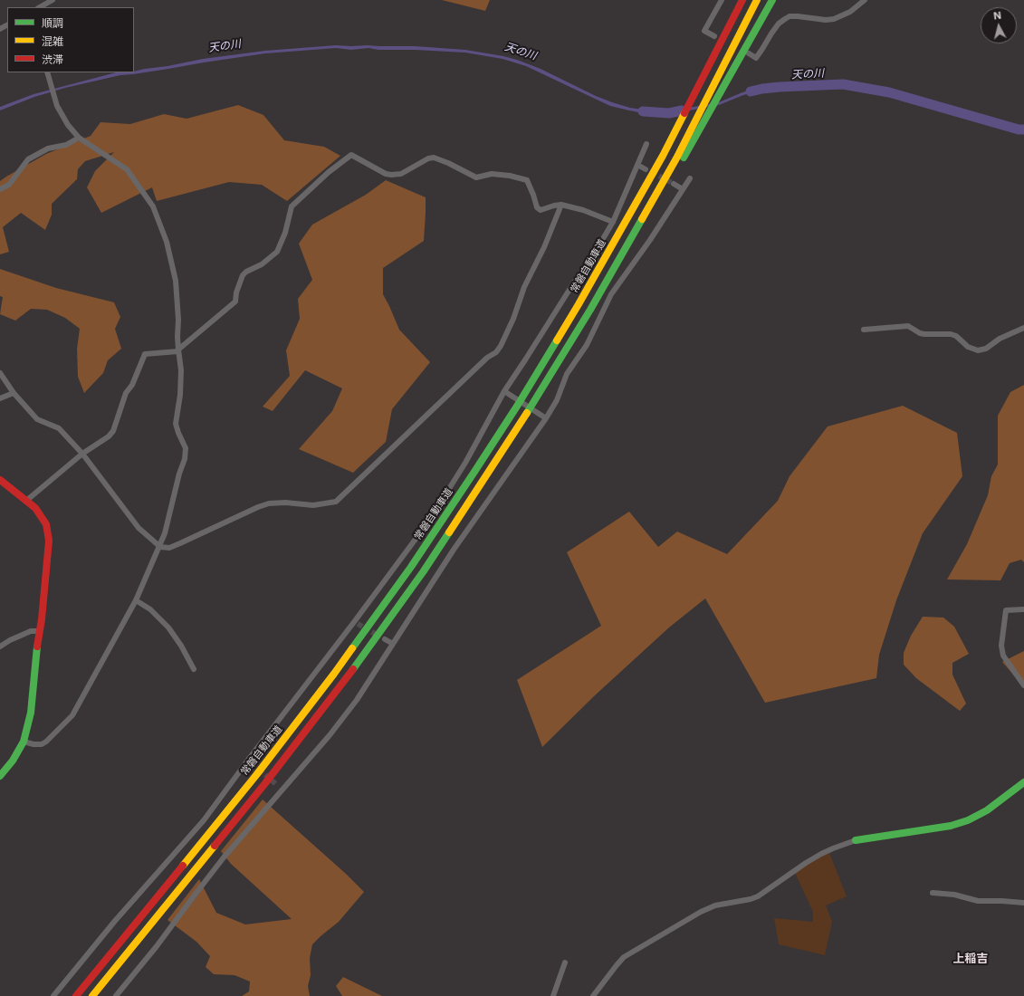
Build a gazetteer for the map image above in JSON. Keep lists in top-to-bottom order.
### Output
{
  "streets": {
    "main road": ["常磐自動車道"]
  },
  "districts": ["上稲吉"],
  "water": ["天の川"],
  "legend": ["順調", "混雑", "渋滞"],
  "north": "top"
}
